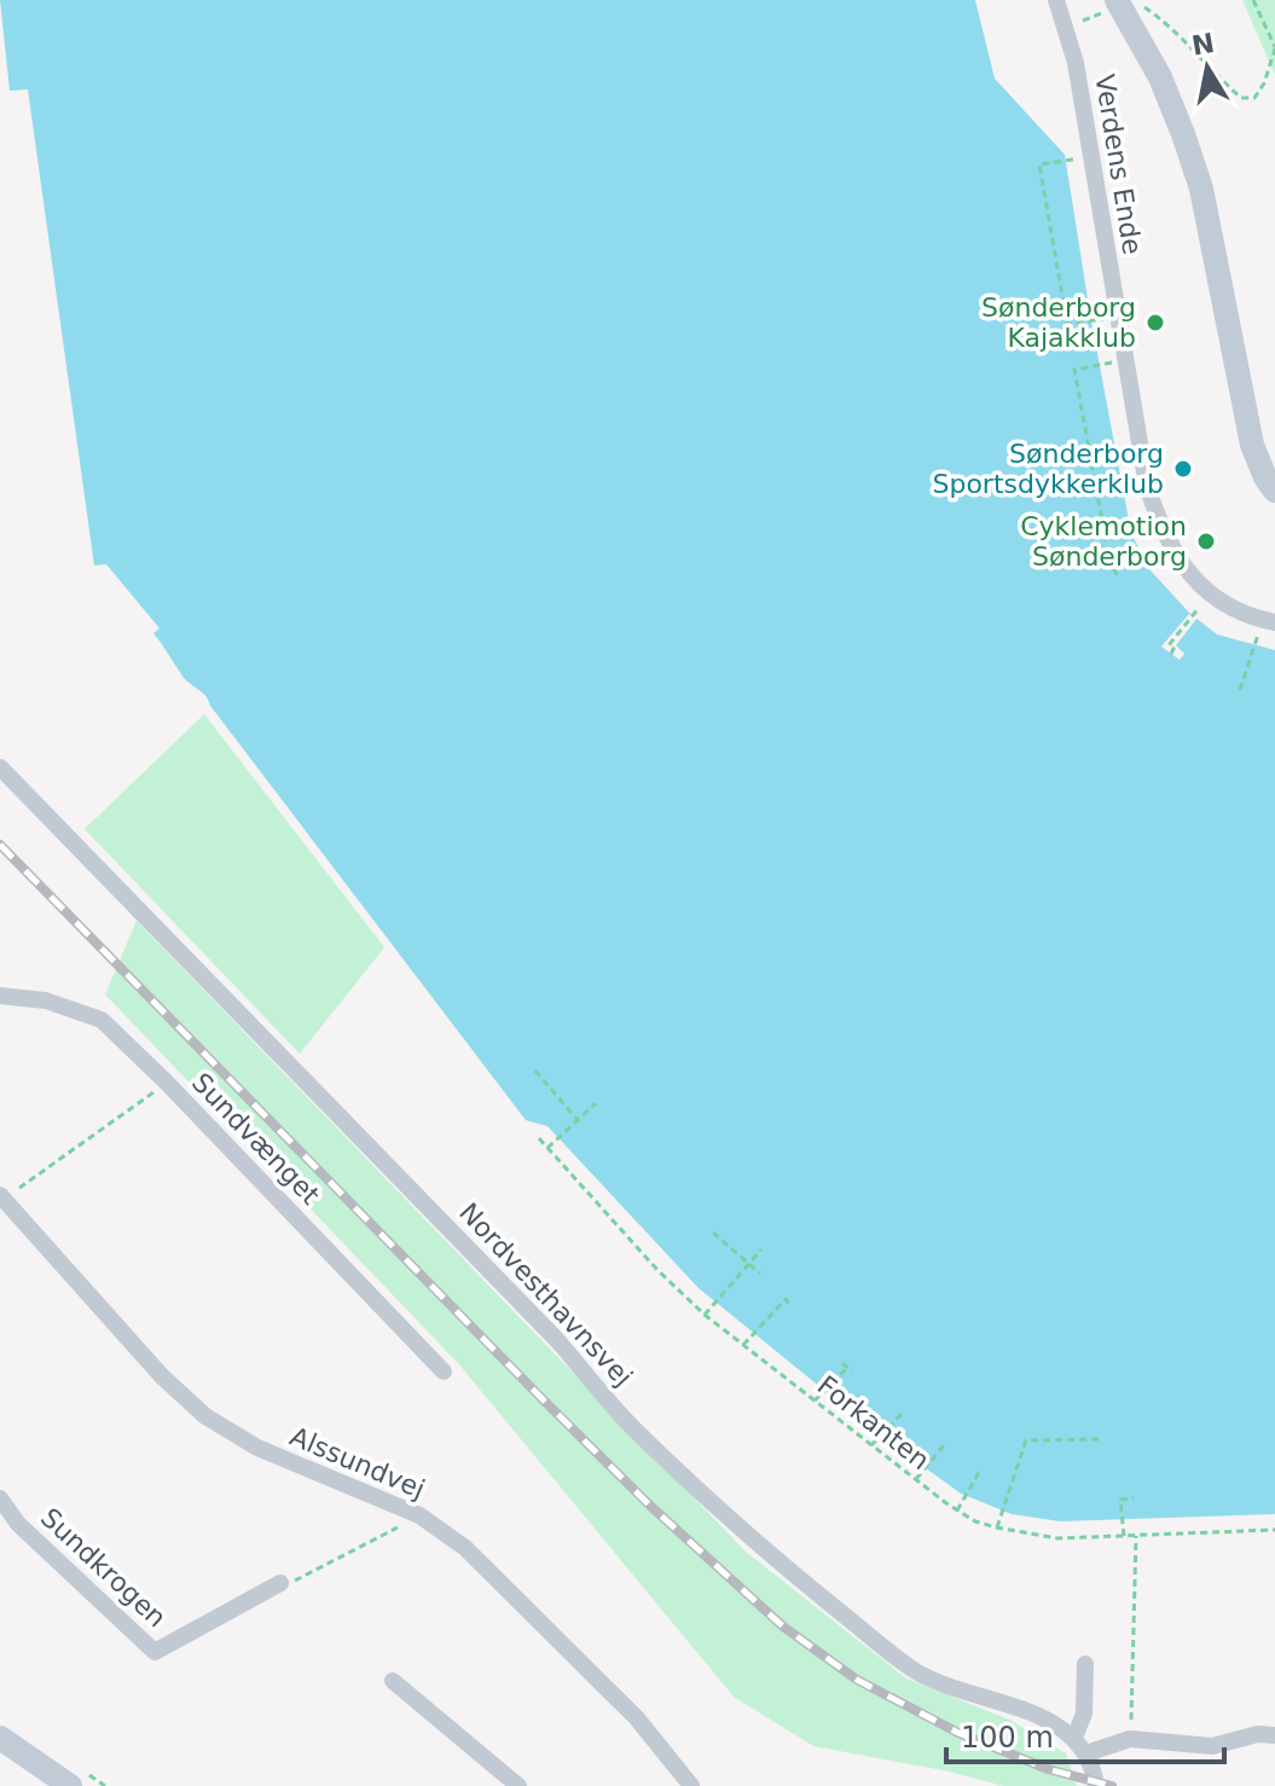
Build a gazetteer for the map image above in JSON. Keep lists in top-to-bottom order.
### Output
{
  "streets": {
    "street": [
      "Verdens Ende",
      "Sundvænget",
      "Nordvesthavnsvej",
      "Alssundvej",
      "Sundkrogen"
    ],
    "path": ["Forkanten"]
  },
  "places": ["Sønderborg Kajakklub", "Sønderborg Sportsdykkerklub", "Cyklemotion Sønderborg"],
  "scale_bar": "100 m",
  "north": "top"
}
